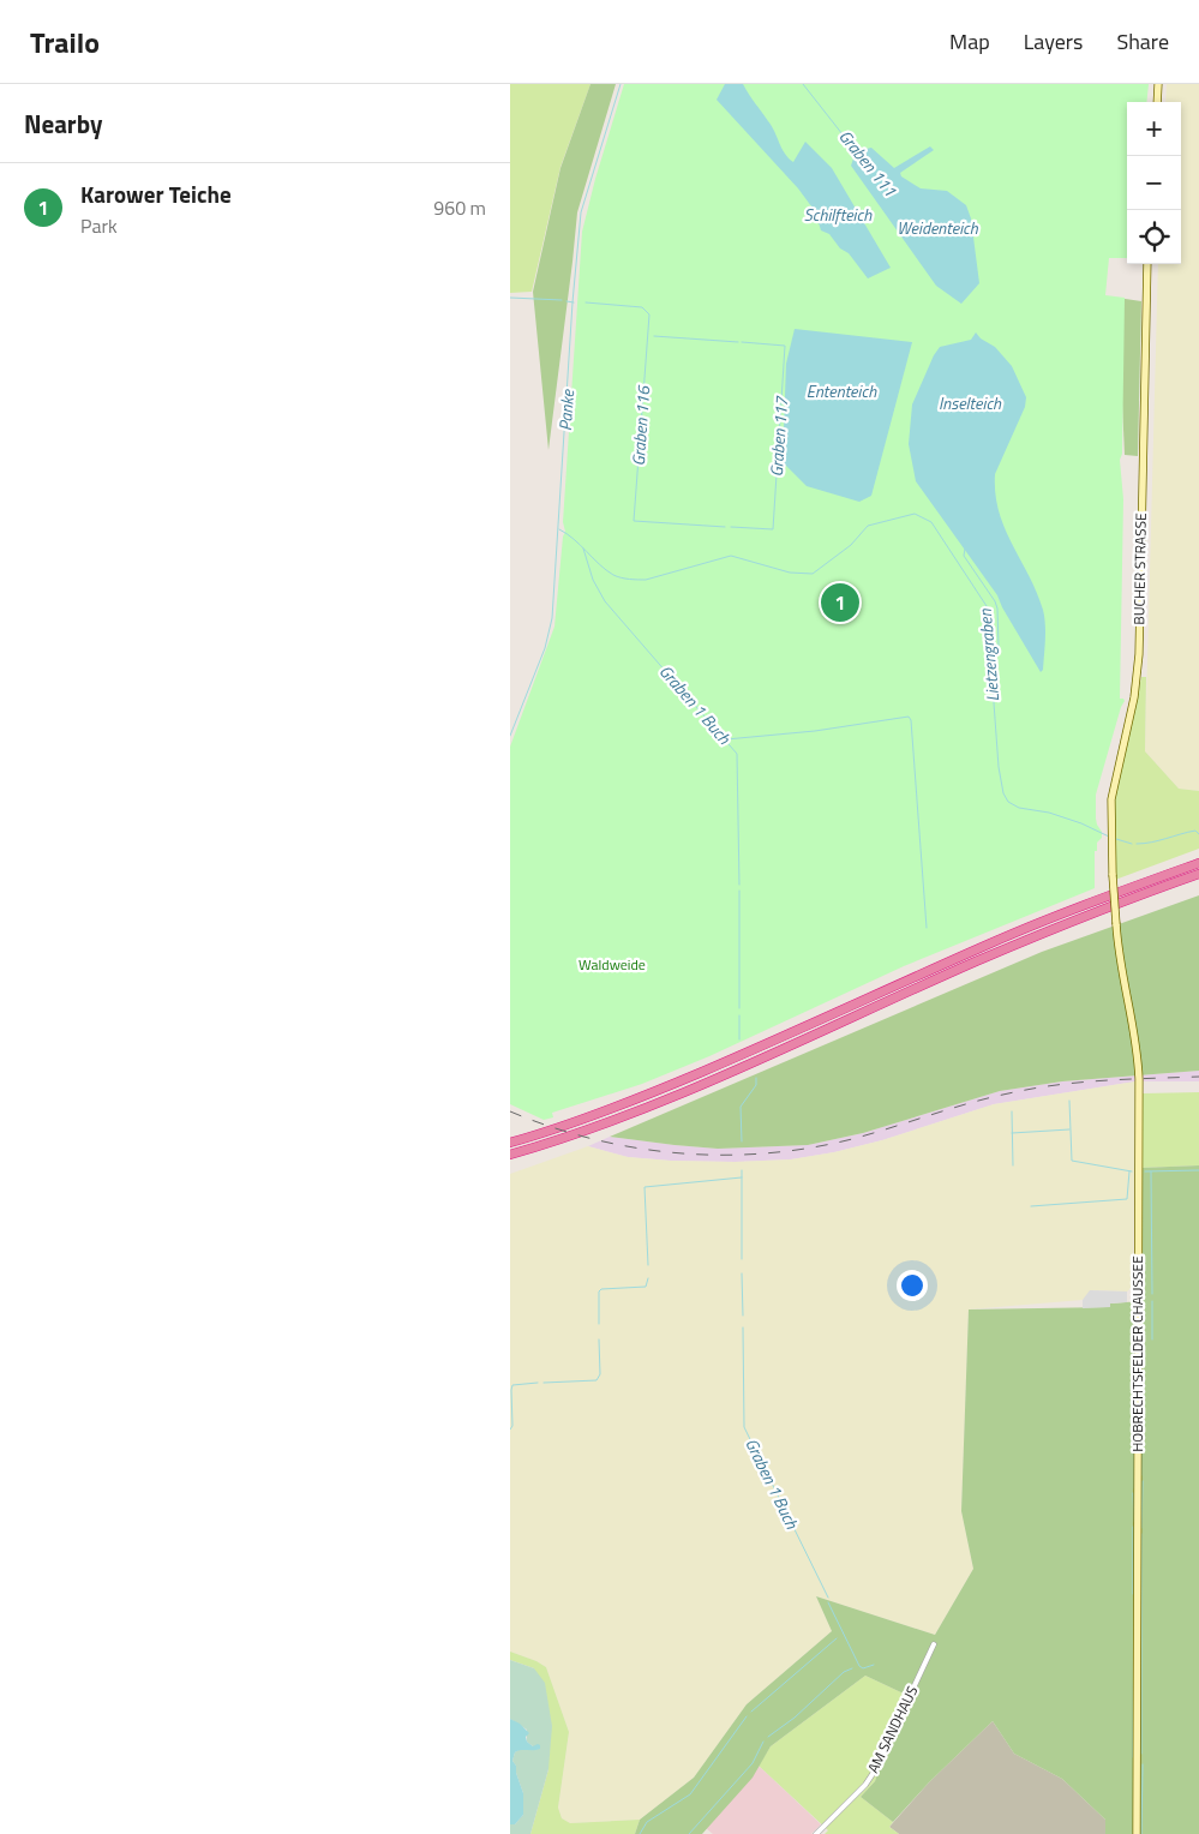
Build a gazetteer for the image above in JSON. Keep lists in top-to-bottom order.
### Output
{
  "streets": {
    "main road": ["BUCHER STRASSE", "HOBRECHTSFELDER CHAUSSEE"],
    "street": ["AM SANDHAUS"]
  },
  "crossings": [
    ["BUCHER STRASSE", "HOBRECHTSFELDER CHAUSSEE"]
  ],
  "water": [
    "Graben 111",
    "Schilfteich",
    "Weidenteich",
    "Ententeich",
    "Inselteich",
    "Panke",
    "Graben 116",
    "Graben 117",
    "Lietzengraben",
    "Graben 1 Buch"
  ],
  "parks": ["Waldweide"],
  "page": {
    "header": "Trailo",
    "nav": ["Map", "Layers", "Share"],
    "heading": "Nearby",
    "map_buttons": ["+", "−"],
    "list": [
      {
        "mark": "1",
        "name": "Karower Teiche",
        "note": "Park",
        "value": "960 m"
      }
    ],
    "pins": "1"
  }
}
